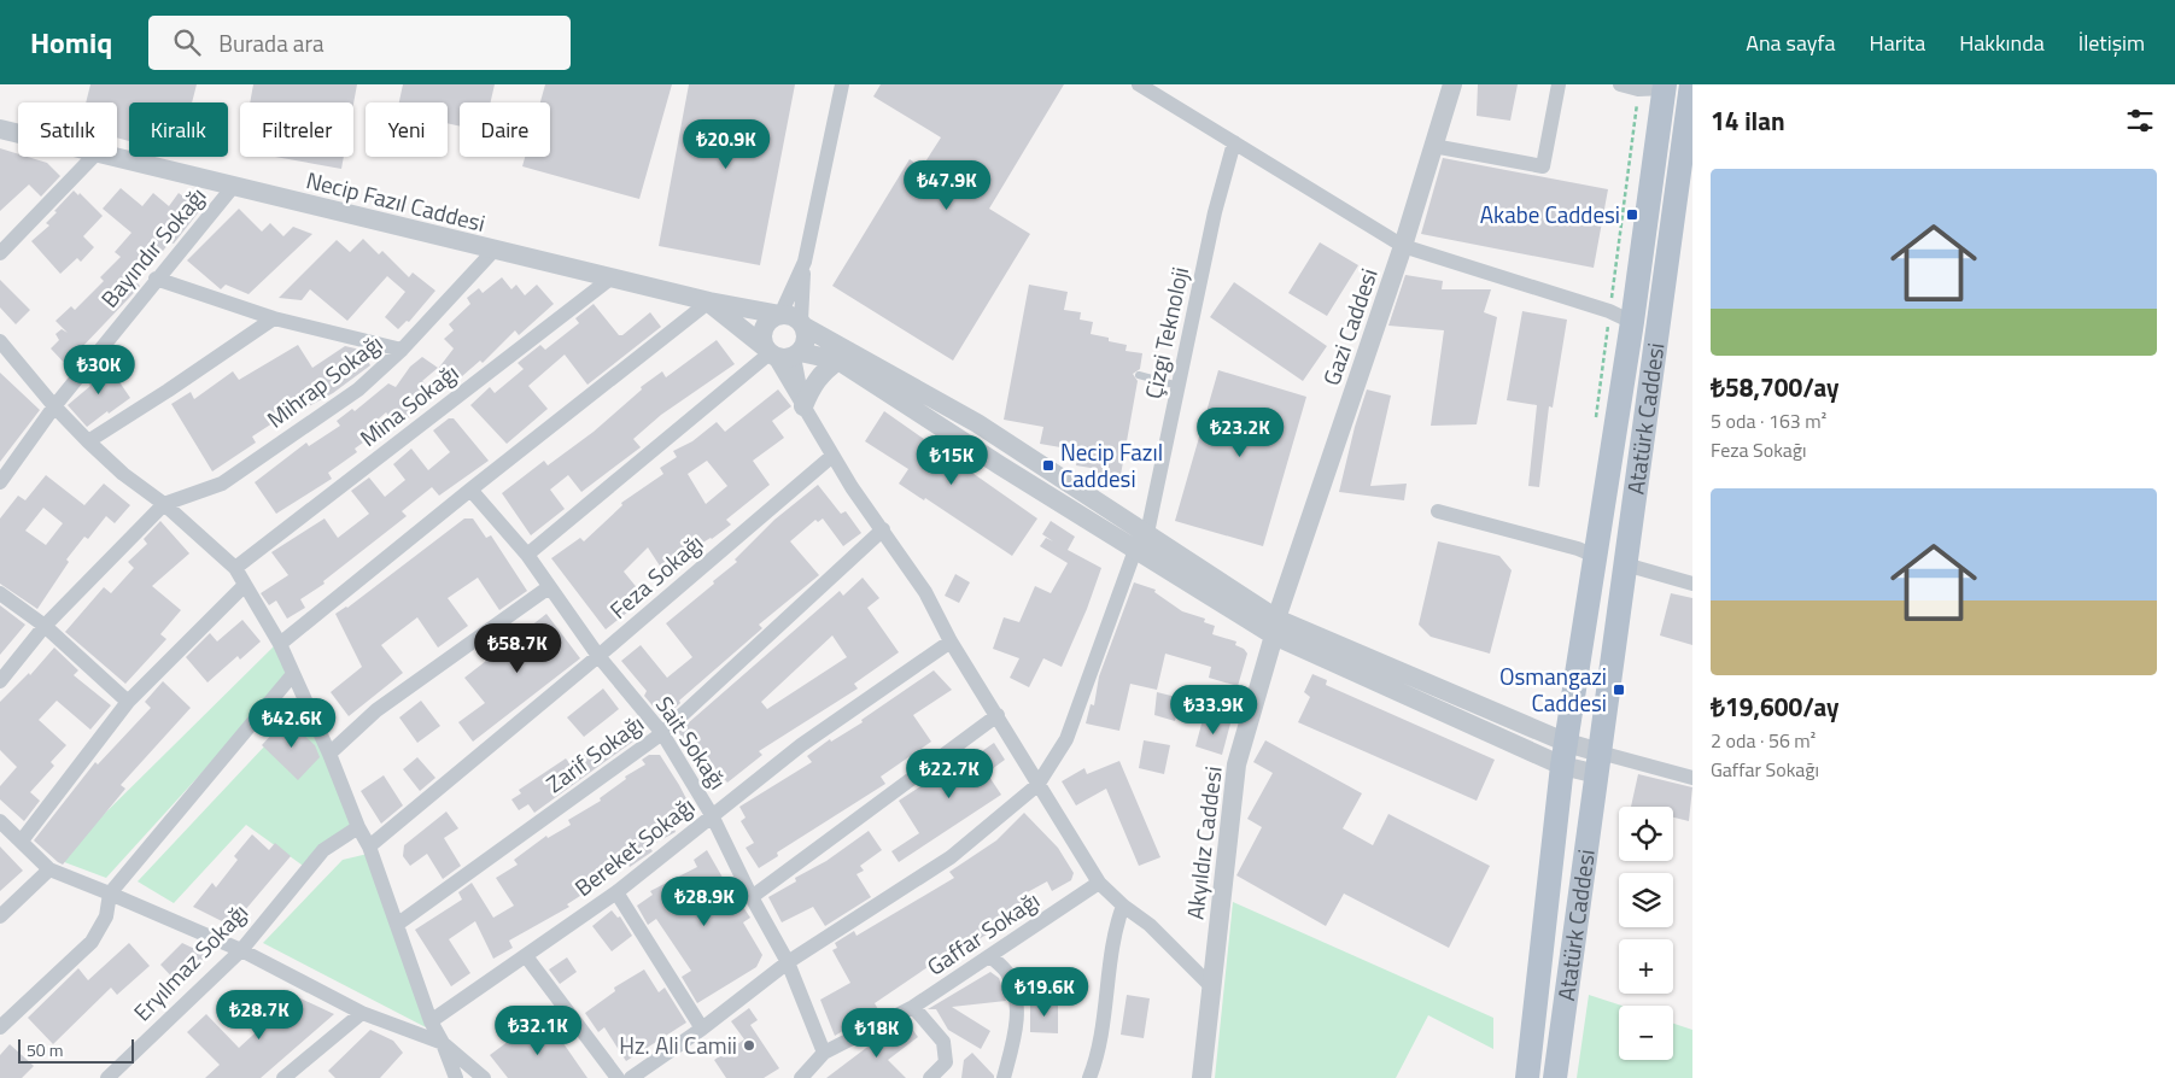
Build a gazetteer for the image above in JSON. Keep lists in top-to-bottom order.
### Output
{
  "streets": {
    "main road": ["Atatürk Caddesi"],
    "street": [
      "Necip Fazıl Caddesi",
      "Bayındır Sokağı",
      "Gazi Caddesi",
      "Çizgi Teknoloji",
      "Mihrap Sokağı",
      "Mina Sokağı",
      "Feza Sokağı",
      "Sait Sokağı",
      "Zarif Sokağı",
      "Akyıldız Caddesi",
      "Bereket Sokağı",
      "Gaffar Sokağı",
      "Eryılmaz Sokağı"
    ]
  },
  "crossings": [
    ["Necip Fazıl Caddesi", "Bayındır Sokağı"],
    ["Necip Fazıl Caddesi", "Mihrap Sokağı"],
    ["Necip Fazıl Caddesi", "Mina Sokağı"],
    ["Gazi Caddesi", "Akyıldız Caddesi"],
    ["Çizgi Teknoloji", "Sait Sokağı"],
    ["Feza Sokağı", "Sait Sokağı"],
    ["Sait Sokağı", "Zarif Sokağı"],
    ["Sait Sokağı", "Bereket Sokağı"],
    ["Sait Sokağı", "Gaffar Sokağı"]
  ],
  "places": {
    "transit": ["Akabe Caddesi", "Necip Fazıl Caddesi", "Osmangazi Caddesi"],
    "other": ["Hz. Ali Camii"]
  },
  "scale_bar": "50 m",
  "page": {
    "header": "Homiq",
    "search": "Burada ara",
    "nav": [
      "Ana sayfa",
      "Harita",
      "Hakkında",
      "İletişim"
    ],
    "heading": "14 ilan",
    "chip": [
      "Satılık",
      "Kiralık",
      "Filtreler",
      "Yeni",
      "Daire"
    ],
    "price": [
      "₺20.9K",
      "₺47.9K",
      "₺30K",
      "₺23.2K",
      "₺15K",
      "₺58.7K",
      "₺33.9K",
      "₺42.6K",
      "₺22.7K",
      "₺28.9K",
      "₺19.6K",
      "₺28.7K",
      "₺32.1K",
      "₺18K"
    ],
    "list": [
      {
        "name": "₺58,700/ay",
        "note": "5 oda · 163 m² · Feza Sokağı"
      },
      {
        "name": "₺19,600/ay",
        "note": "2 oda · 56 m² · Gaffar Sokağı"
      }
    ],
    "map_buttons": ["+", "−"],
    "scale": "50 m"
  }
}
